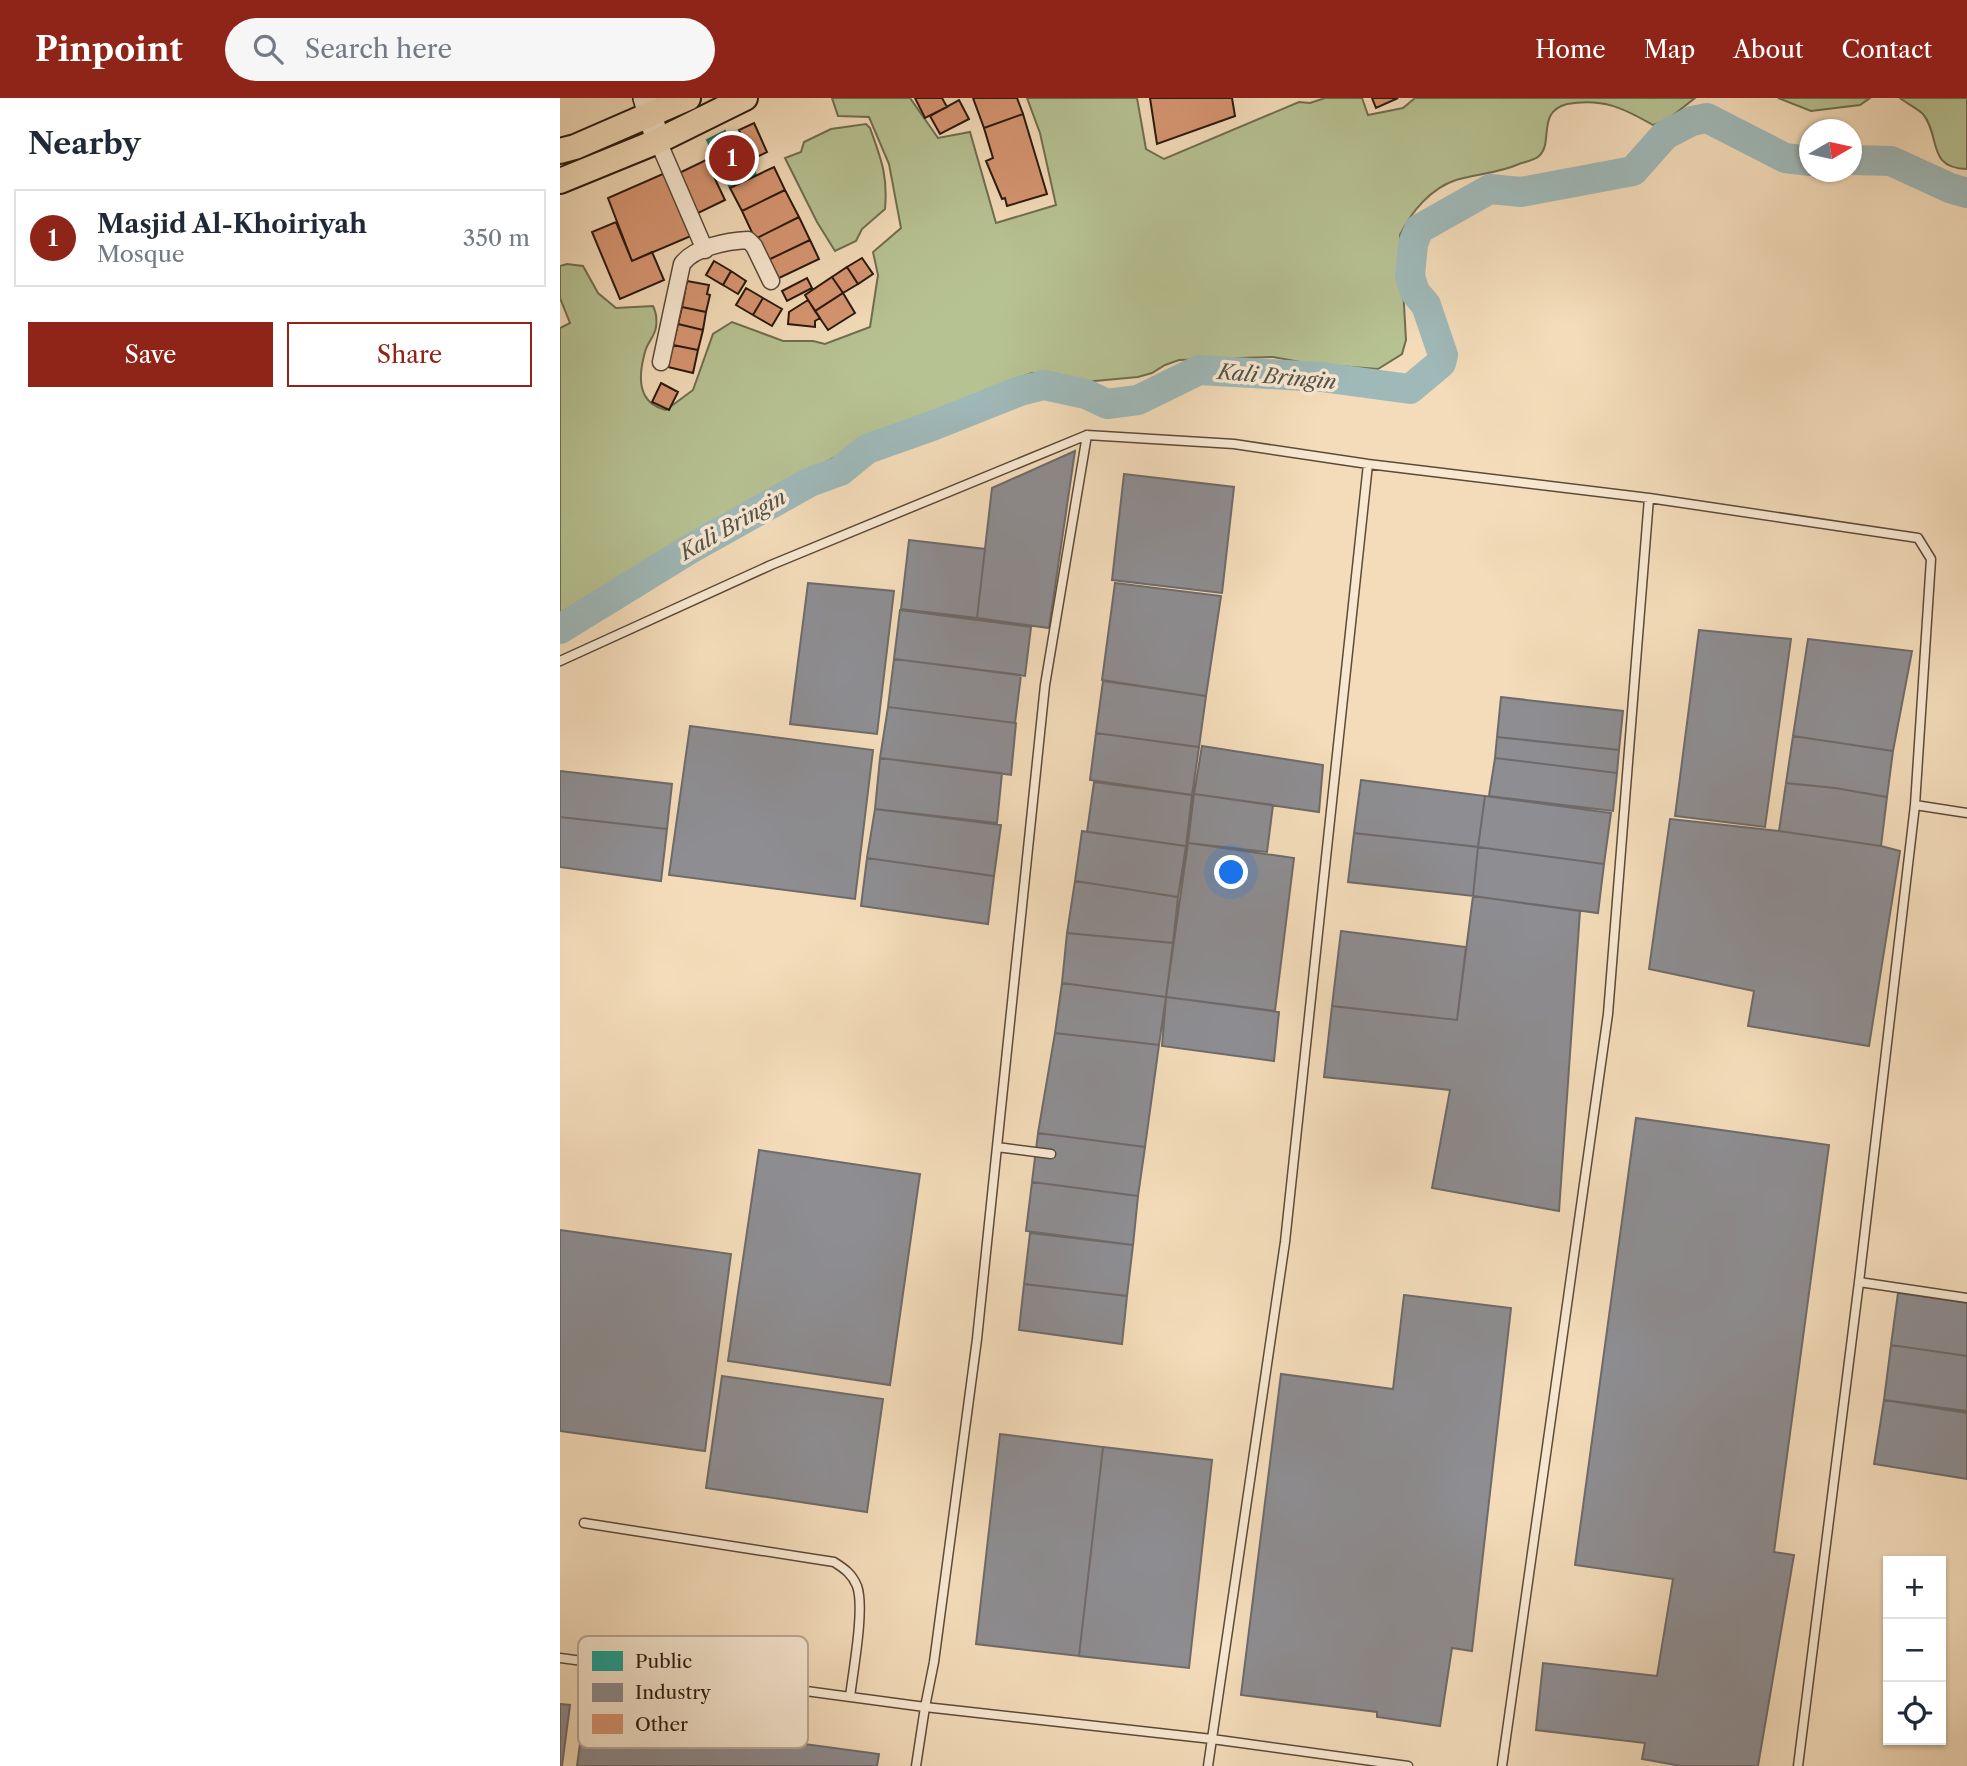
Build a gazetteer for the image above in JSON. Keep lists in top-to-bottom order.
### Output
{
  "water": ["Kali Bringin"],
  "legend": ["Public", "Industry", "Other"],
  "north": "right",
  "page": {
    "header": "Pinpoint",
    "search": "Search here",
    "nav": [
      "Home",
      "Map",
      "About",
      "Contact"
    ],
    "heading": "Nearby",
    "pins": "1",
    "list": [
      {
        "mark": "1",
        "name": "Masjid Al-Khoiriyah",
        "note": "Mosque",
        "value": "350 m"
      }
    ],
    "buttons": ["Save", "Share"],
    "map_buttons": ["+", "−"]
  }
}
